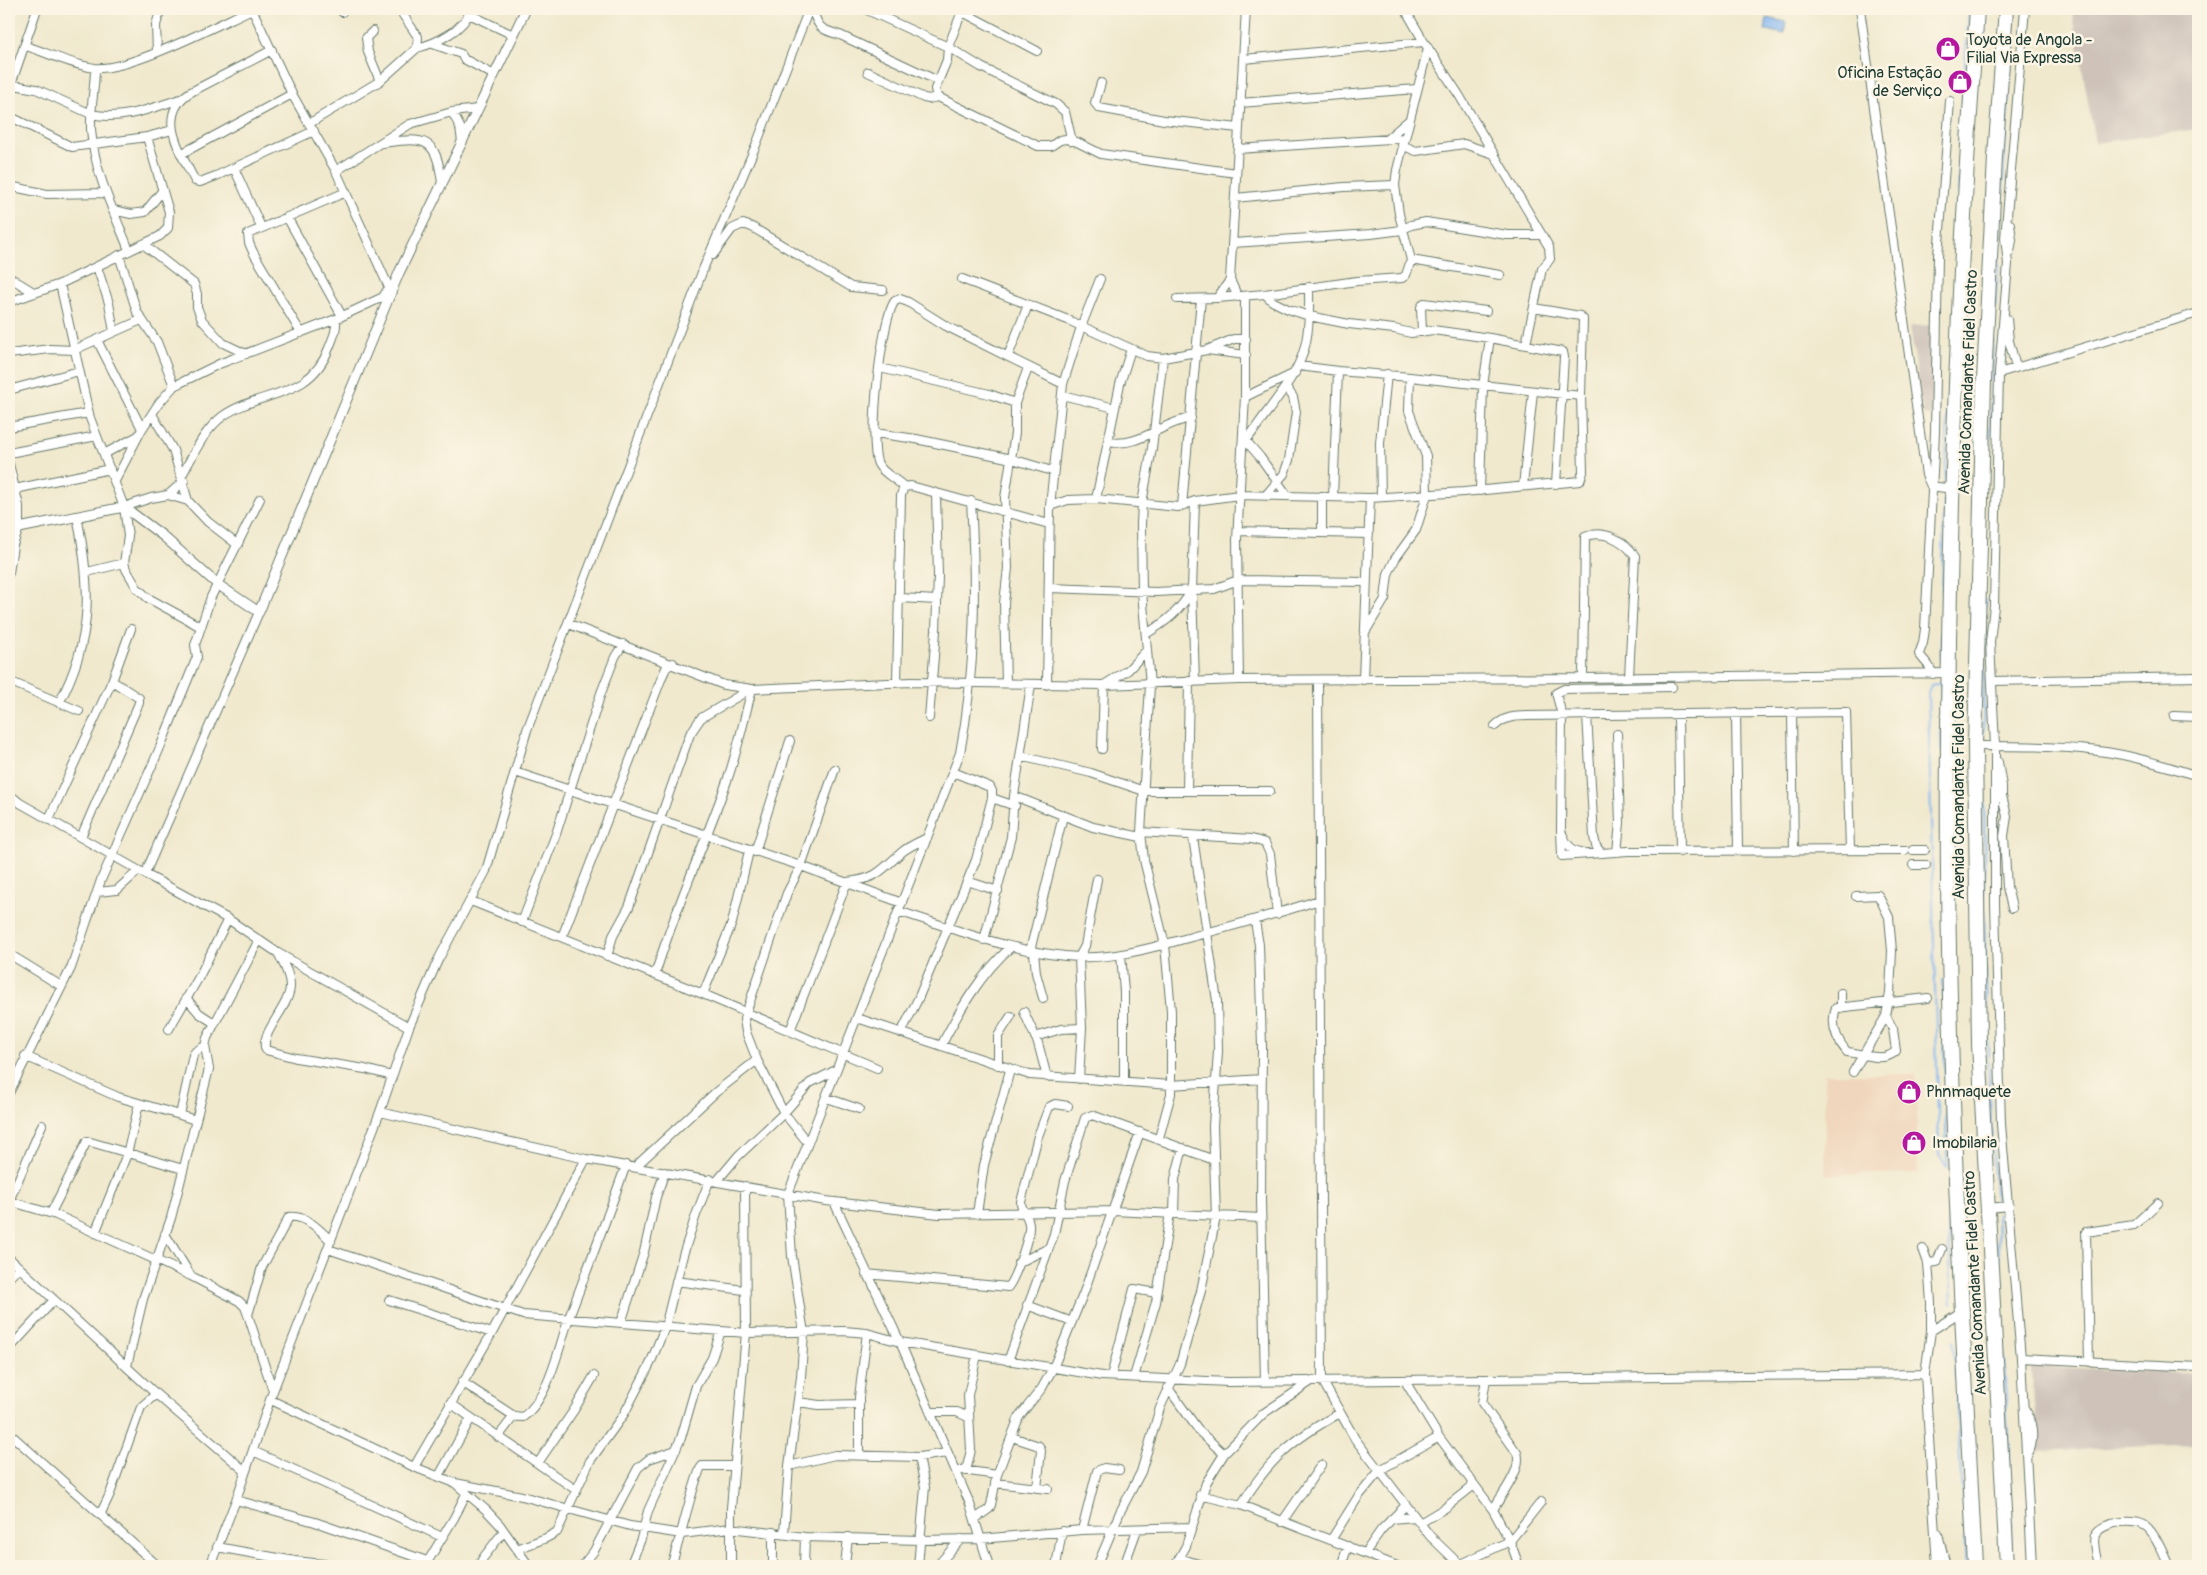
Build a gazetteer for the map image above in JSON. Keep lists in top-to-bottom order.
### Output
{
  "streets": {
    "highway": ["Avenida Comandante Fidel Castro"]
  },
  "places": {
    "shop": [
      "Toyota de Angola - Filial Via Expressa",
      "Oficina Estação de Serviço",
      "Phnmaquete",
      "Imobilaria"
    ]
  }
}
